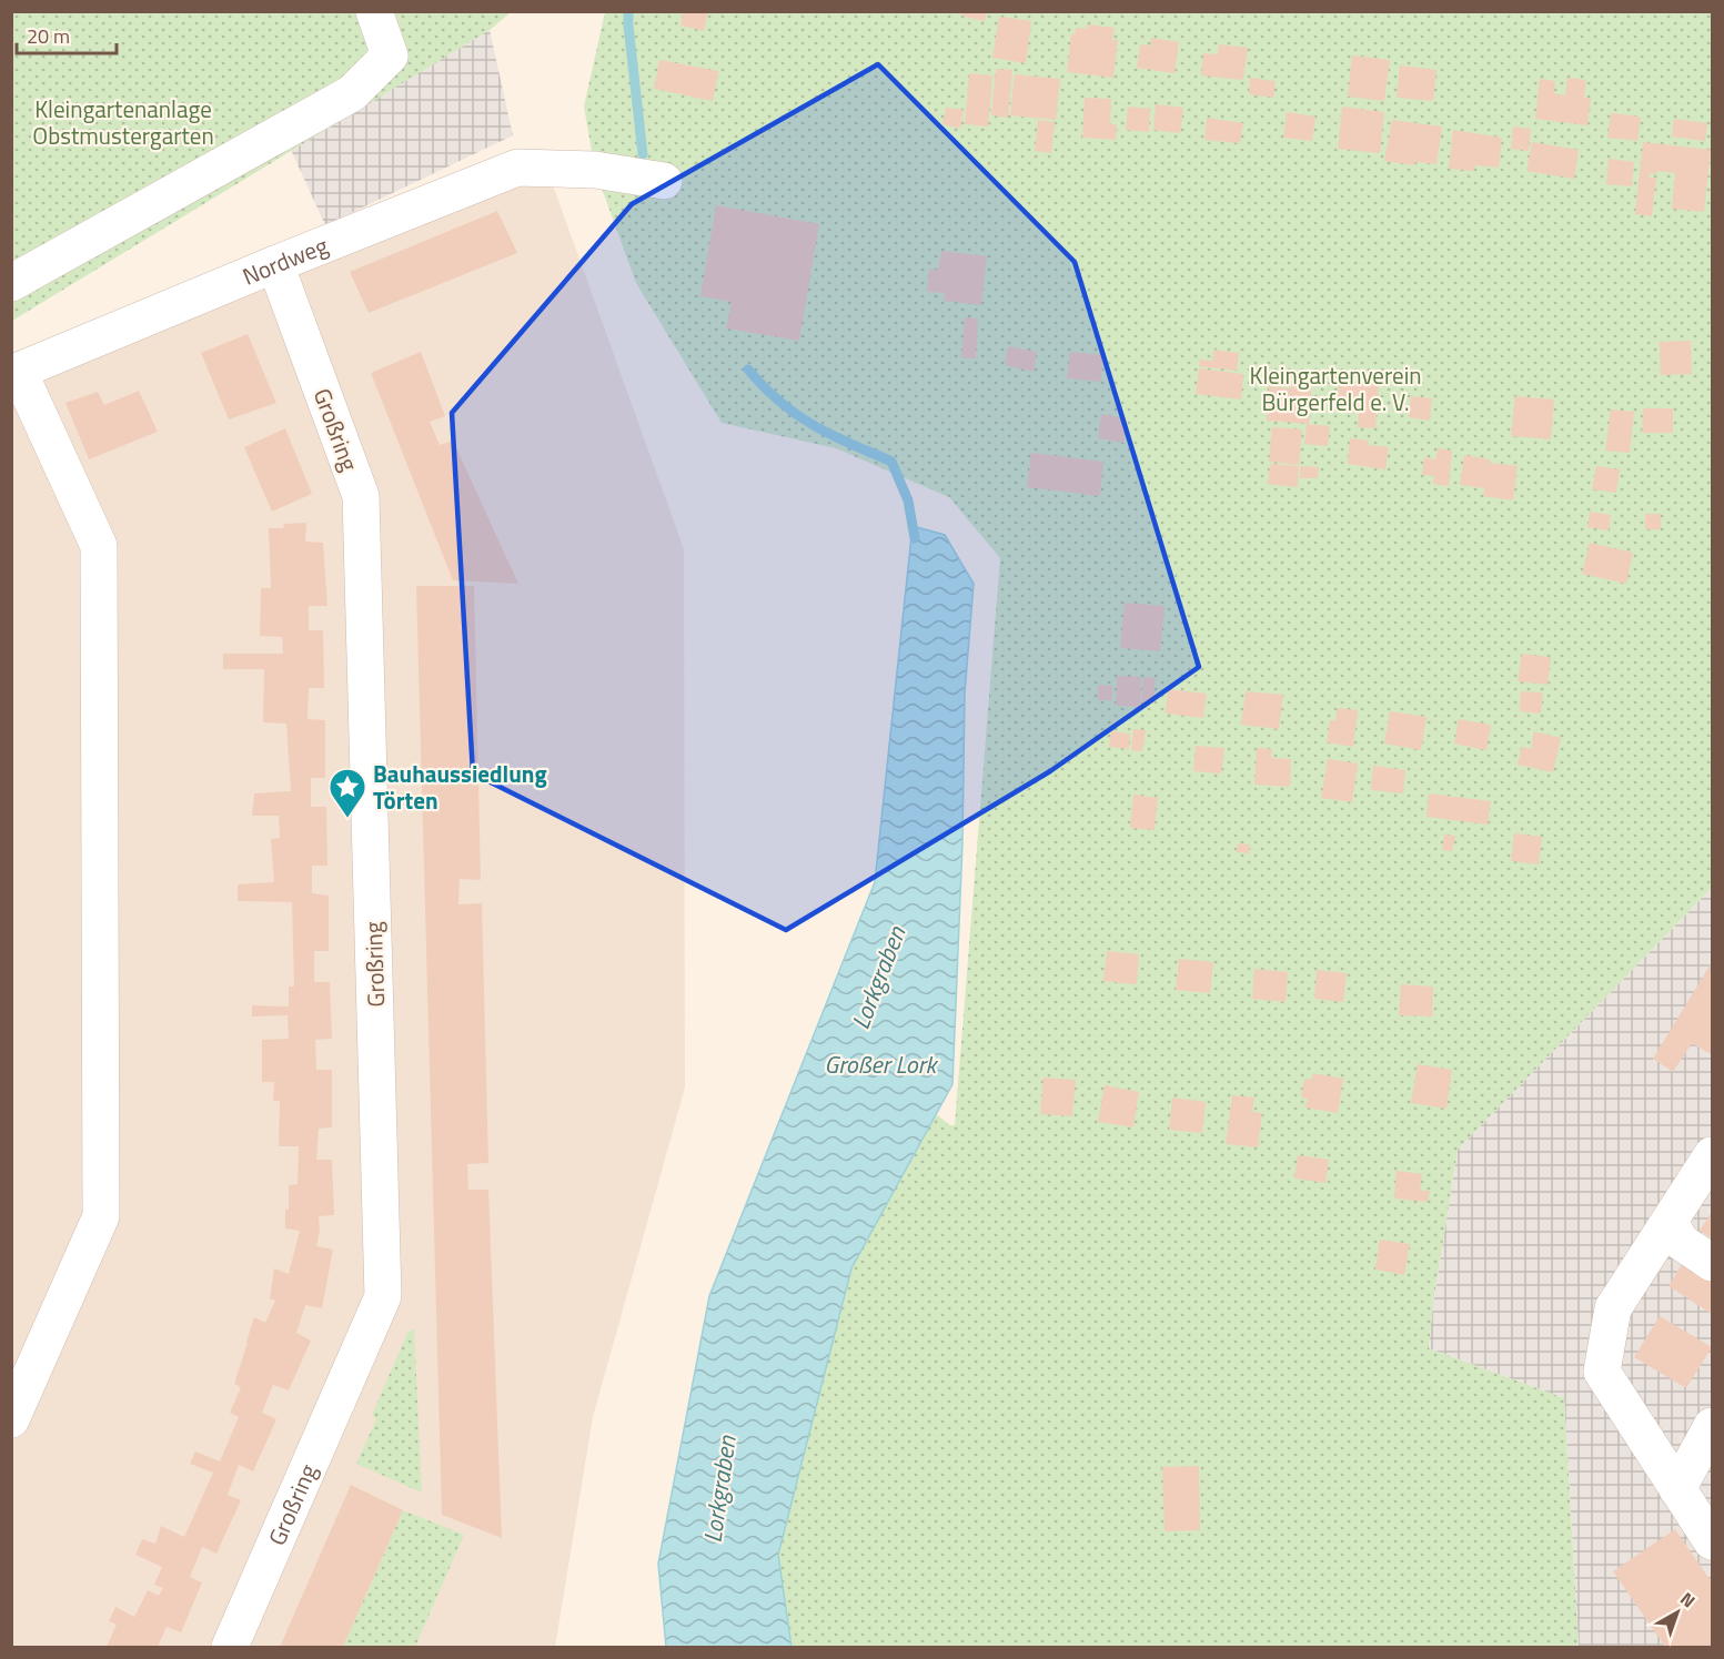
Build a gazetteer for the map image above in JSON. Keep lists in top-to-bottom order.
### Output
{
  "streets": {
    "street": ["Nordweg", "Großring"]
  },
  "crossings": [
    ["Nordweg", "Großring"]
  ],
  "water": ["Lorkgraben", "Großer Lork"],
  "parks": ["Kleingartenanlage Obstmustergarten", "Kleingartenverein Bürgerfeld e. V."],
  "places": {
    "place": ["Bauhaussiedlung Törten"]
  },
  "scale_bar": "20 m",
  "north": "top right"
}
